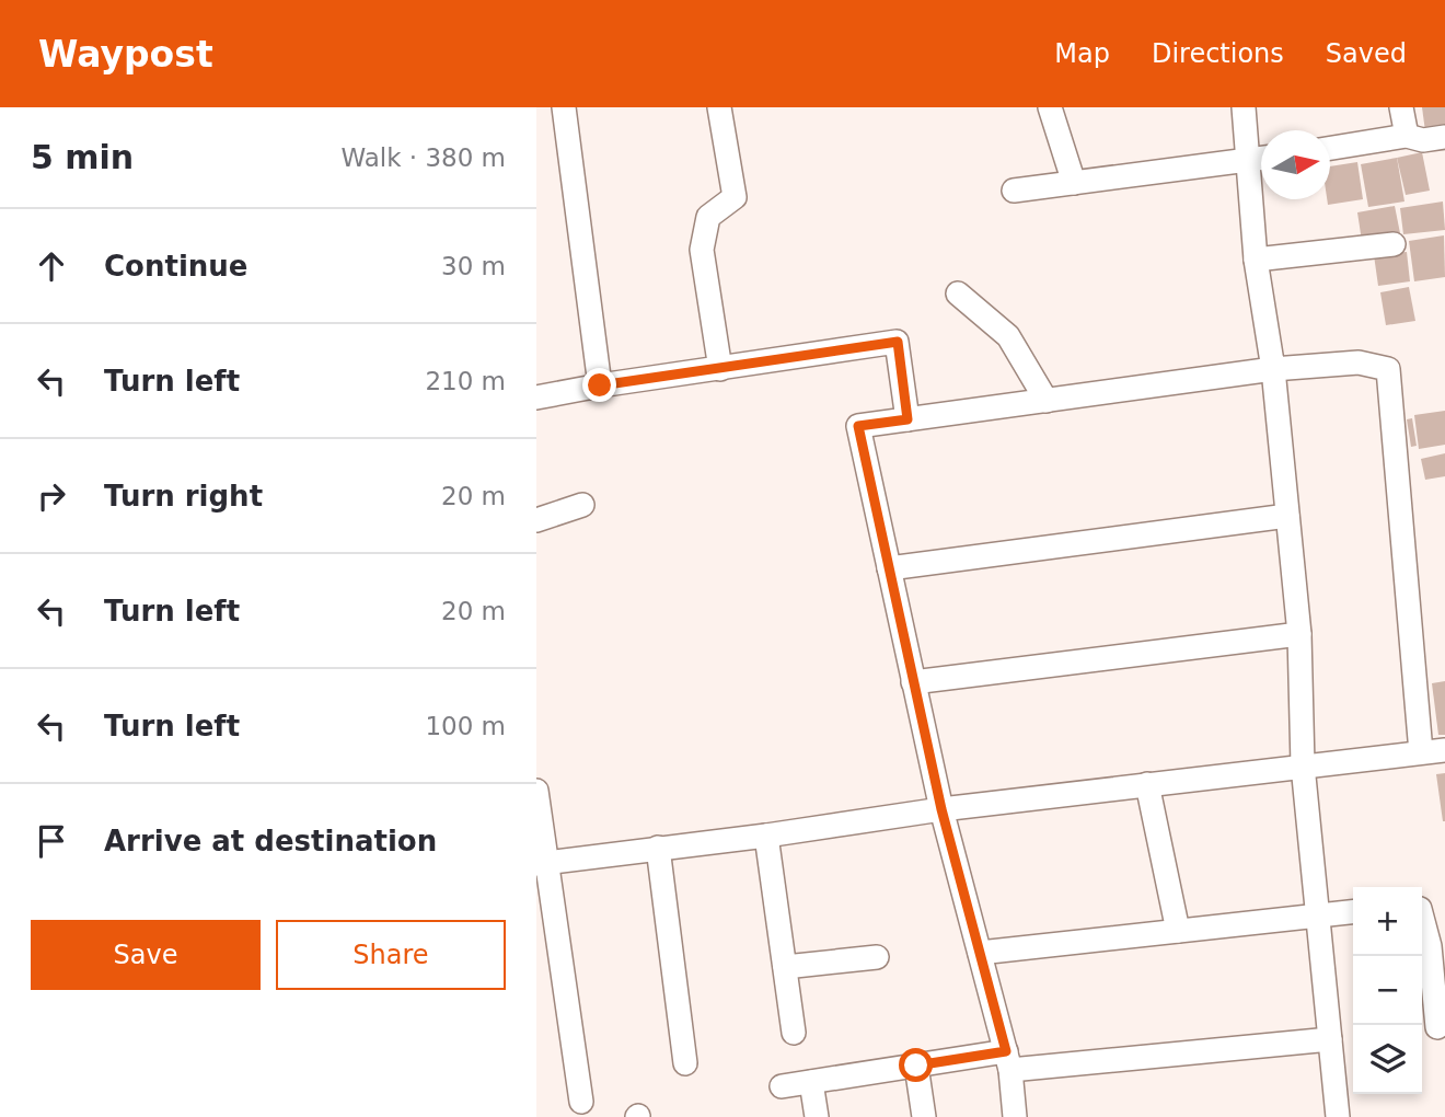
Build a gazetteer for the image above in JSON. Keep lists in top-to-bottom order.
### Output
{
  "north": "right",
  "page": {
    "header": "Waypost",
    "nav": ["Map", "Directions", "Saved"],
    "heading": ["5 min", "Walk · 380 m"],
    "list": [
      ["Continue", "30 m"],
      ["Turn left", "210 m"],
      ["Turn right", "20 m"],
      ["Turn left", "20 m"],
      ["Turn left", "100 m"],
      "Arrive at destination"
    ],
    "map_buttons": ["+", "−"],
    "buttons": ["Save", "Share"]
  }
}
